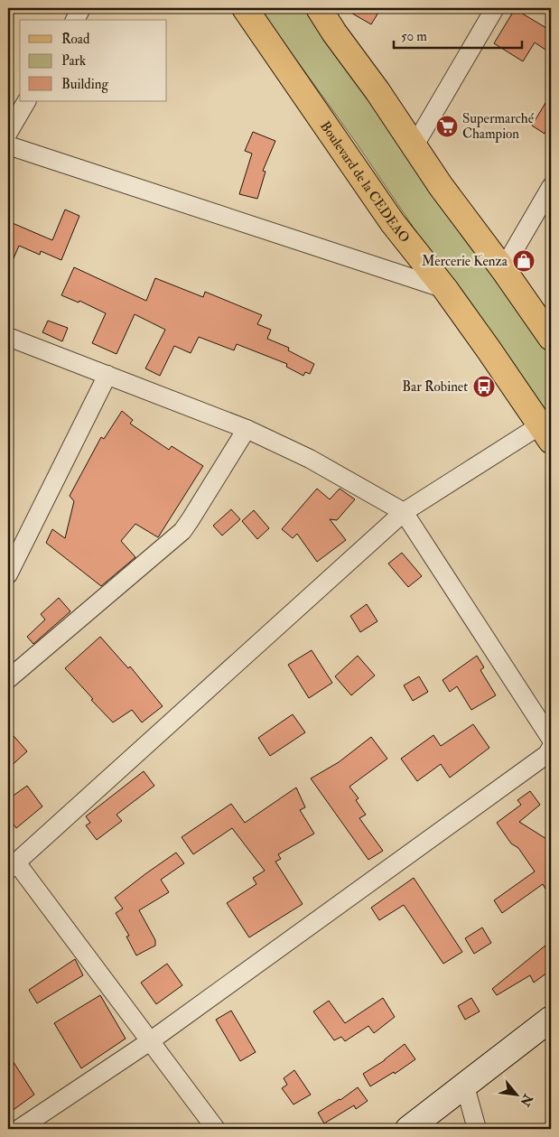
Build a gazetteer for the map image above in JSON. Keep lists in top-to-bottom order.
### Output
{
  "streets": {
    "main road": ["Boulevard de la CEDEAO"]
  },
  "places": {
    "supermarket": ["Supermarché Champion"],
    "shop": ["Mercerie Kenza"],
    "bus stop": ["Bar Robinet"]
  },
  "legend": ["Road", "Park", "Building"],
  "scale_bar": "50 m",
  "north": "bottom right"
}
